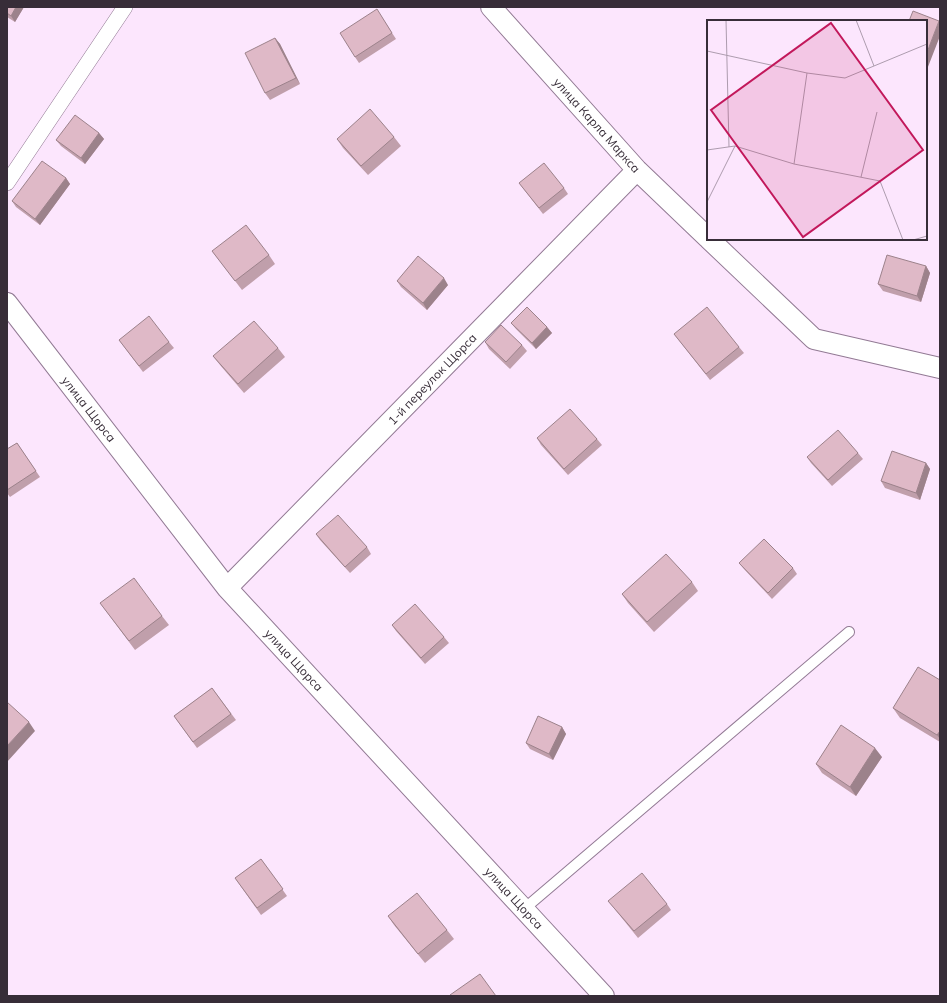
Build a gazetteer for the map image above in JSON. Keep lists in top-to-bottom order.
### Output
{
  "streets": {
    "street": ["улица Карла Маркса", "1-й переулок Щорса", "улица Щорса"]
  },
  "crossings": [
    ["улица Карла Маркса", "1-й переулок Щорса"],
    ["1-й переулок Щорса", "улица Щорса"]
  ]
}
